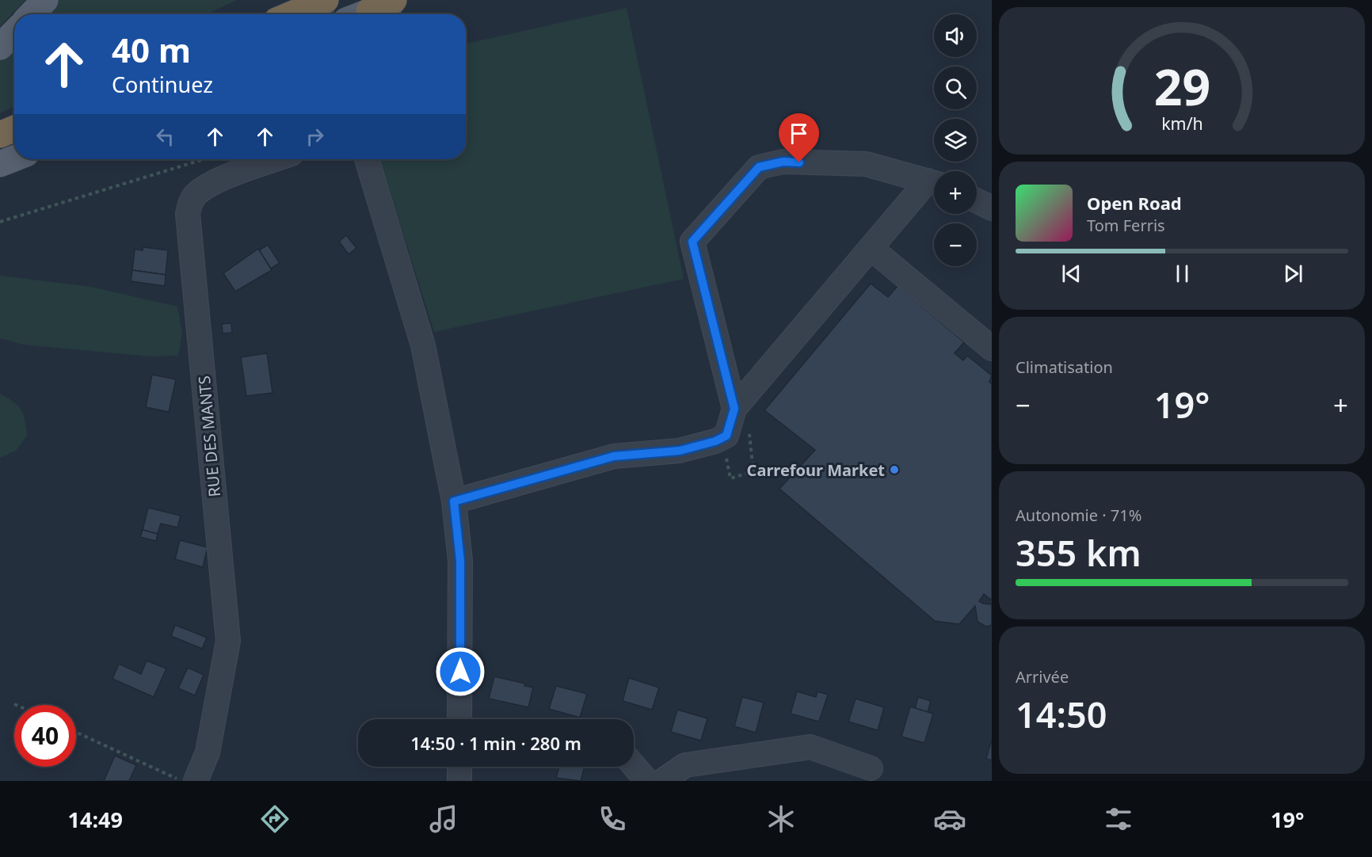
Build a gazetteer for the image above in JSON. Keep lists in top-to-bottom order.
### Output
{
  "streets": {
    "street": ["RUE DES MANTS"]
  },
  "places": ["Carrefour Market"],
  "page": {
    "map_buttons": ["+", "−"],
    "turn": ["40 m", "Continuez"],
    "song": ["Open Road", "Tom Ferris"],
    "tile": [
      "Climatisation",
      ["Autonomie · 71%", "355 km"],
      ["Arrivée", "14:50"]
    ],
    "heat": ["−", "19°", "+"],
    "limit": "40",
    "trip": "14:50 · 1 min · 280 m",
    "tabs": ["14:49", "19°"],
    "gauge": ["29", "km/h"]
  }
}
